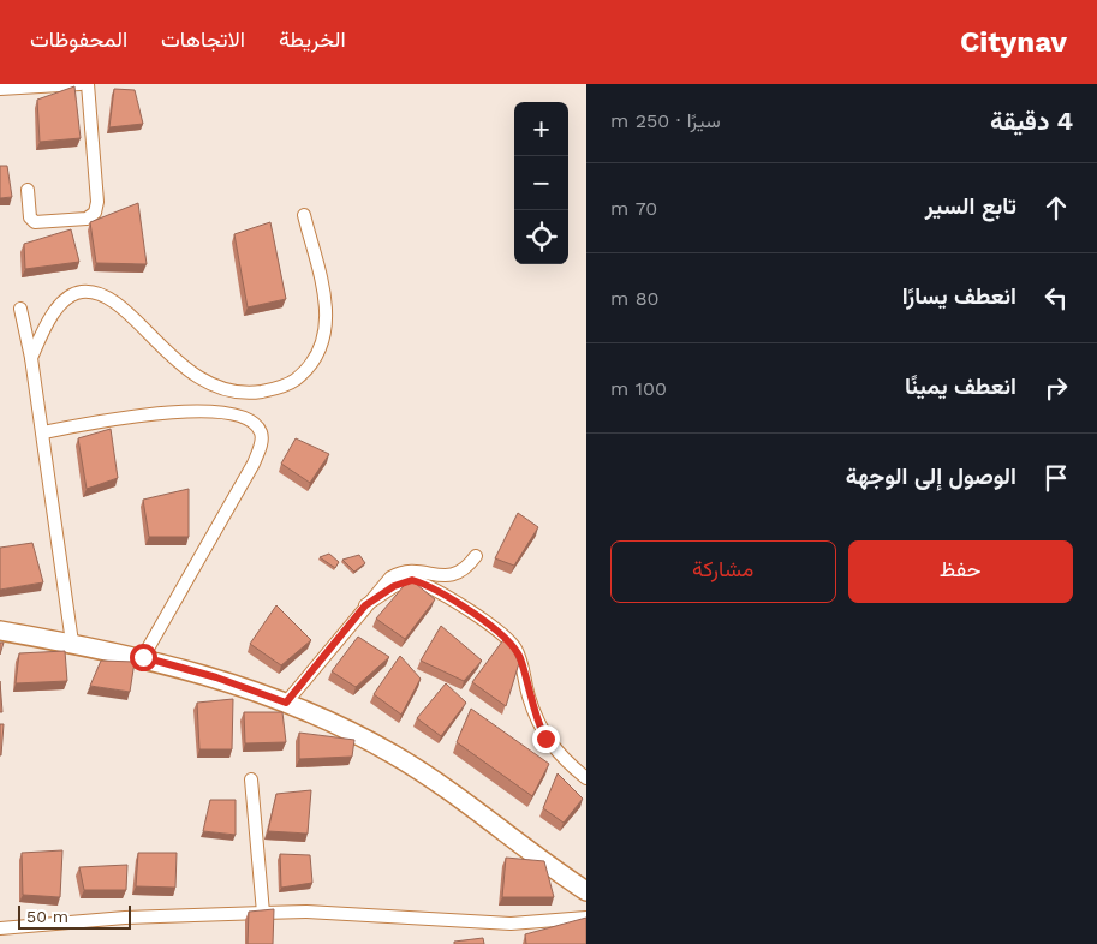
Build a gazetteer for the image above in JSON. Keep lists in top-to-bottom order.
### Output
{
  "scale_bar": "50 m",
  "page": {
    "header": "Citynav",
    "nav": ["الخريطة", "الاتجاهات", "المحفوظات"],
    "heading": ["4 دقيقة", "سيرًا · 250 m"],
    "map_buttons": ["+", "−"],
    "list": [
      ["تابع السير", "70 m"],
      ["انعطف يسارًا", "80 m"],
      ["انعطف يمينًا", "100 m"],
      "الوصول إلى الوجهة"
    ],
    "buttons": ["حفظ", "مشاركة"],
    "scale": "50 m"
  }
}
